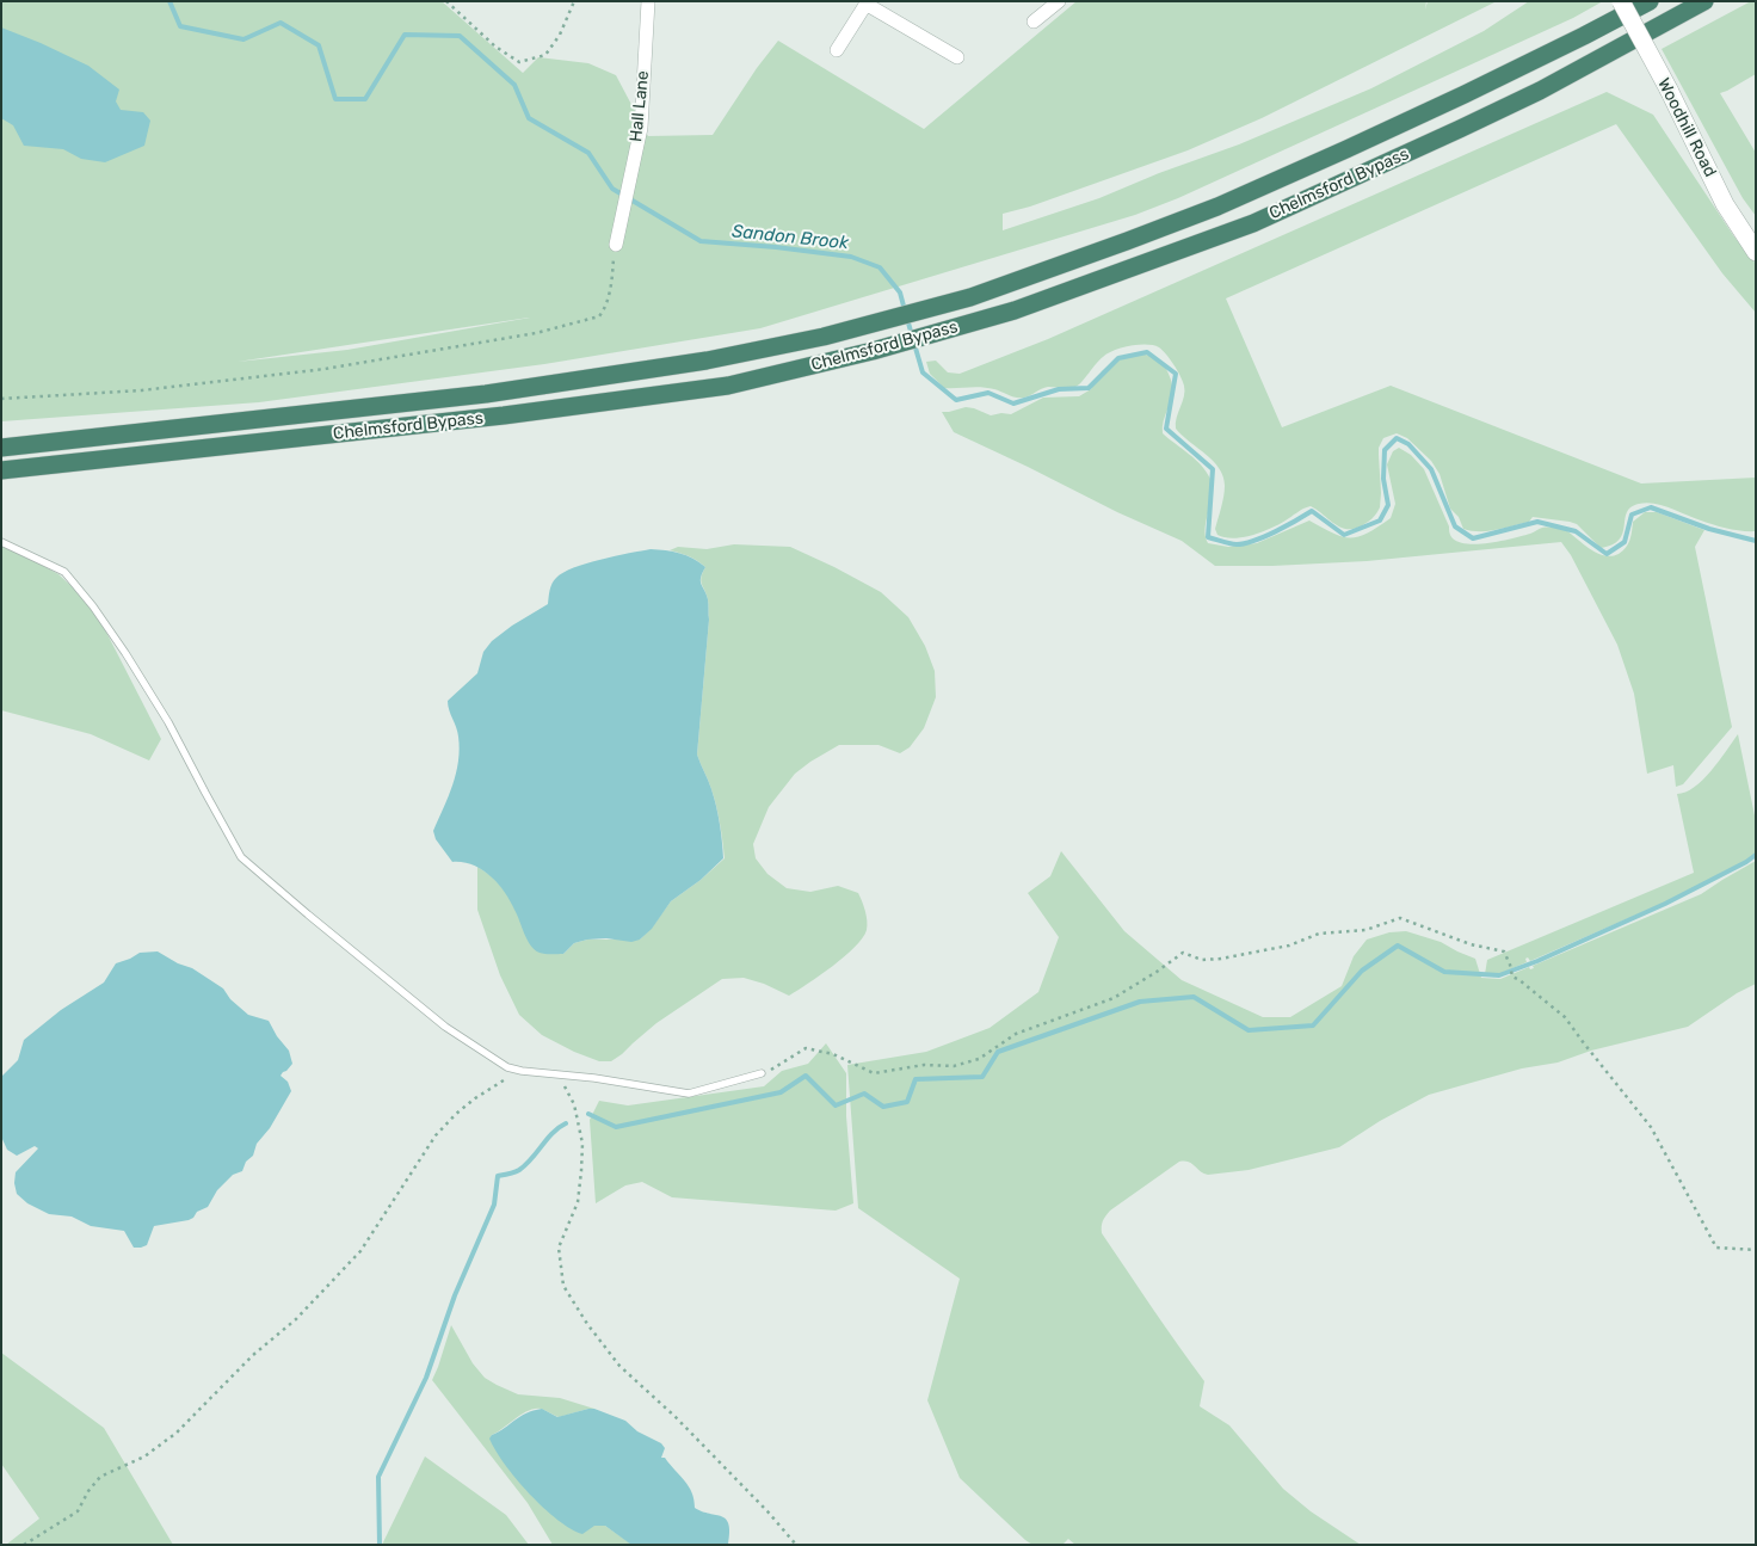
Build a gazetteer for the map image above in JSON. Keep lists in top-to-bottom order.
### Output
{
  "streets": {
    "highway": ["Chelmsford Bypass"],
    "street": ["Hall Lane", "Woodhill Road"]
  },
  "water": ["Sandon Brook"]
}
